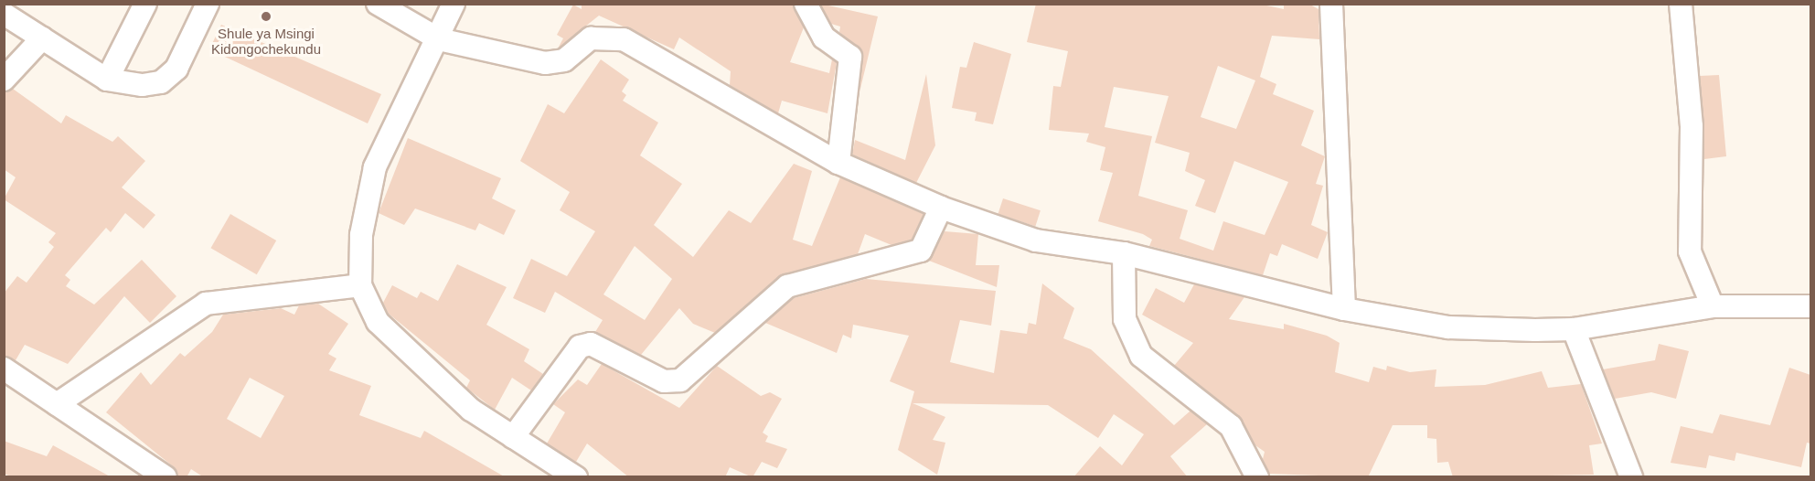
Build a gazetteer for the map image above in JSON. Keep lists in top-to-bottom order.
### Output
{
  "places": ["Shule ya Msingi Kidongochekundu"]
}
